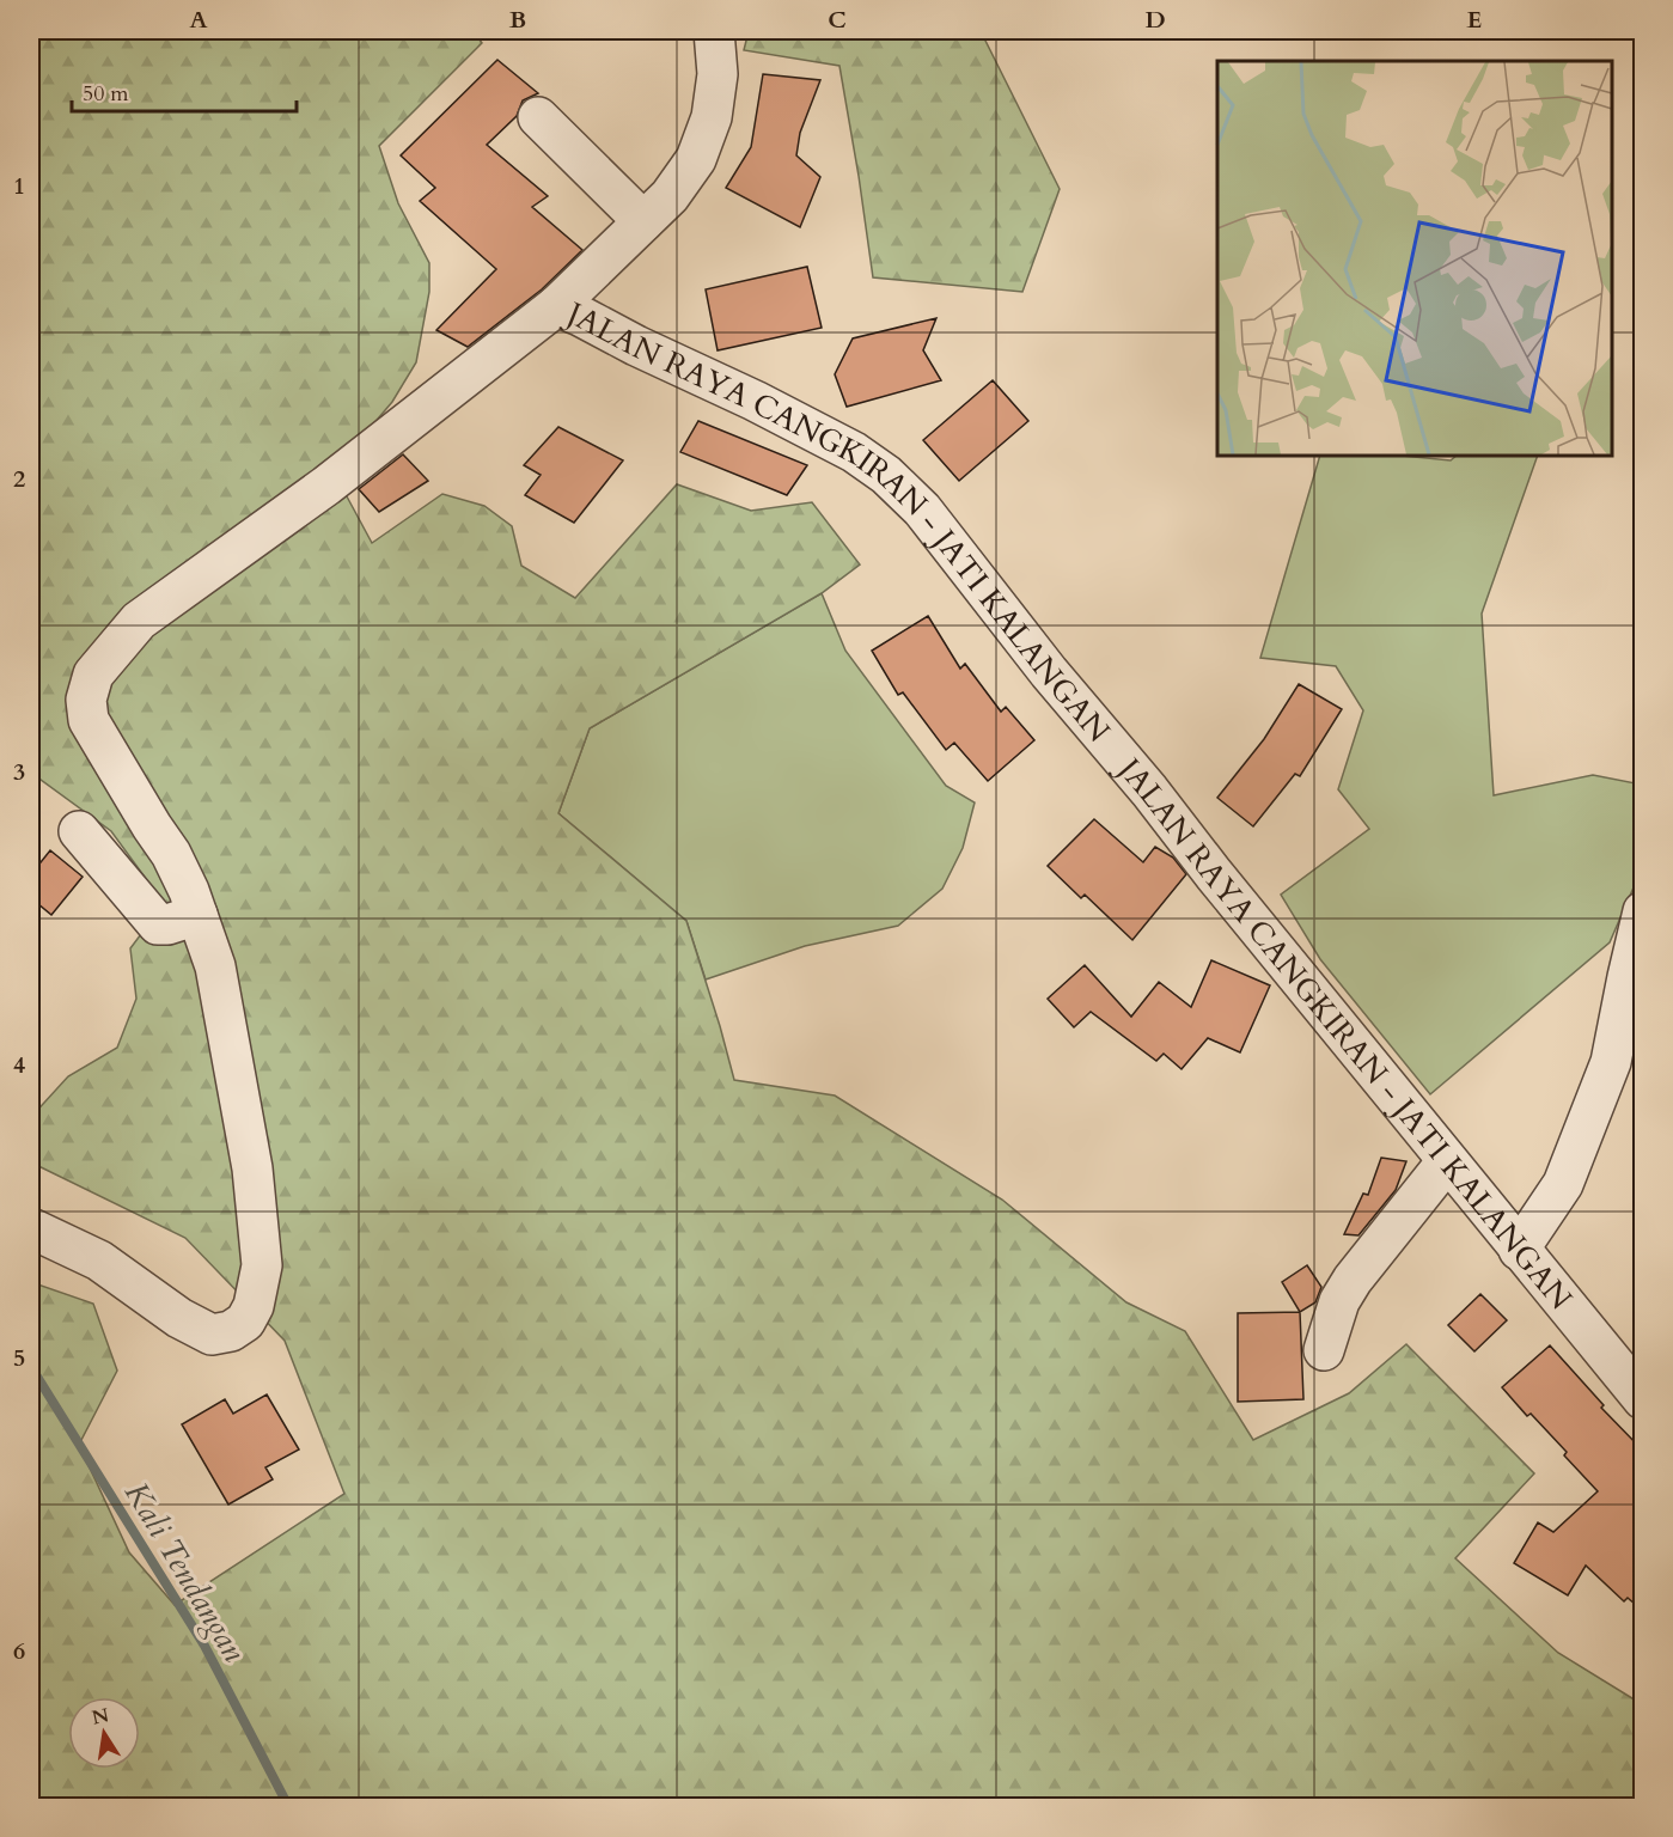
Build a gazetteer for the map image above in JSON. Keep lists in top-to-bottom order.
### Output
{
  "streets": {
    "street": ["JALAN RAYA CANGKIRAN - JATI KALANGAN"]
  },
  "water": ["Kali Tendangan"],
  "scale_bar": "50 m",
  "north": "top",
  "grid": {
    "columns": [
      "A",
      "B",
      "C",
      "D",
      "E"
    ],
    "rows": [
      "1",
      "2",
      "3",
      "4",
      "5",
      "6"
    ]
  }
}
